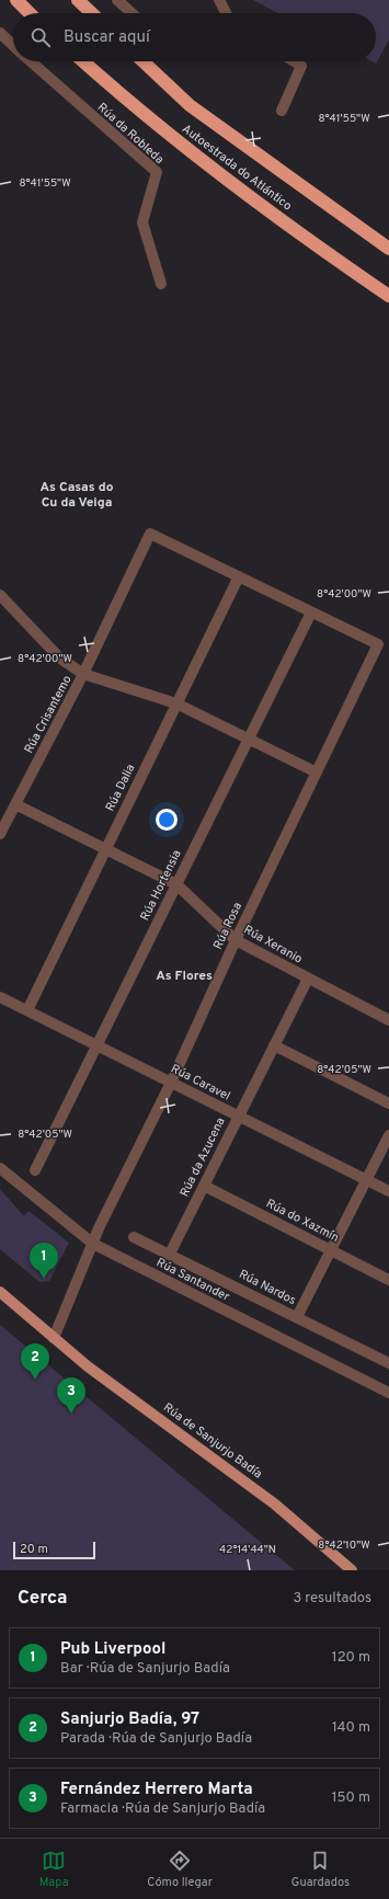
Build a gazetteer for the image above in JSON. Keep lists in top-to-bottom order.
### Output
{
  "streets": {
    "highway": ["Autoestrada do Atlántico"],
    "main road": ["Rúa de Sanjurjo Badía"],
    "street": [
      "Rúa da Robleda",
      "Rúa Crisantemo",
      "Rúa Dalia",
      "Rúa Hortensia",
      "Rúa Rosa",
      "Rúa Xeranio",
      "Rúa Caravel",
      "Rúa da Azucena",
      "Rúa do Xazmín",
      "Rúa Santander",
      "Rúa Nardos"
    ]
  },
  "crossings": [
    ["Rúa Crisantemo", "Rúa Dalia"],
    ["Rúa Crisantemo", "Rúa Xeranio"],
    ["Rúa Dalia", "Rúa Xeranio"],
    ["Rúa Dalia", "Rúa Caravel"],
    ["Rúa Hortensia", "Rúa Rosa"],
    ["Rúa Hortensia", "Rúa Xeranio"],
    ["Rúa Hortensia", "Rúa Caravel"],
    ["Rúa Rosa", "Rúa Xeranio"],
    ["Rúa Rosa", "Rúa Caravel"],
    ["Rúa Rosa", "Rúa Santander"],
    ["Rúa Xeranio", "Rúa da Azucena"],
    ["Rúa Caravel", "Rúa da Azucena"],
    ["Rúa da Azucena", "Rúa do Xazmín"],
    ["Rúa da Azucena", "Rúa Nardos"]
  ],
  "districts": ["As Casas do Cu da Veiga", "As Flores"],
  "scale_bar": "20 m",
  "page": {
    "search": "Buscar aquí",
    "pins": ["1", "2", "3"],
    "scale": "20 m",
    "heading": ["Cerca", "3 resultados"],
    "list": [
      {
        "mark": "1",
        "name": "Pub Liverpool",
        "note": "Bar · Rúa de Sanjurjo Badía",
        "value": "120 m"
      },
      {
        "mark": "2",
        "name": "Sanjurjo Badía, 97",
        "note": "Parada · Rúa de Sanjurjo Badía",
        "value": "140 m"
      },
      {
        "mark": "3",
        "name": "Fernández Herrero Marta",
        "note": "Farmacia · Rúa de Sanjurjo Badía",
        "value": "150 m"
      }
    ],
    "nav": ["Mapa", "Cómo llegar", "Guardados"]
  },
  "coordinates": [
    "8°41'55\"W",
    "8°42'00\"W",
    "8°42'05\"W",
    "8°42'10\"W",
    "42°14'44\"N"
  ]
}
